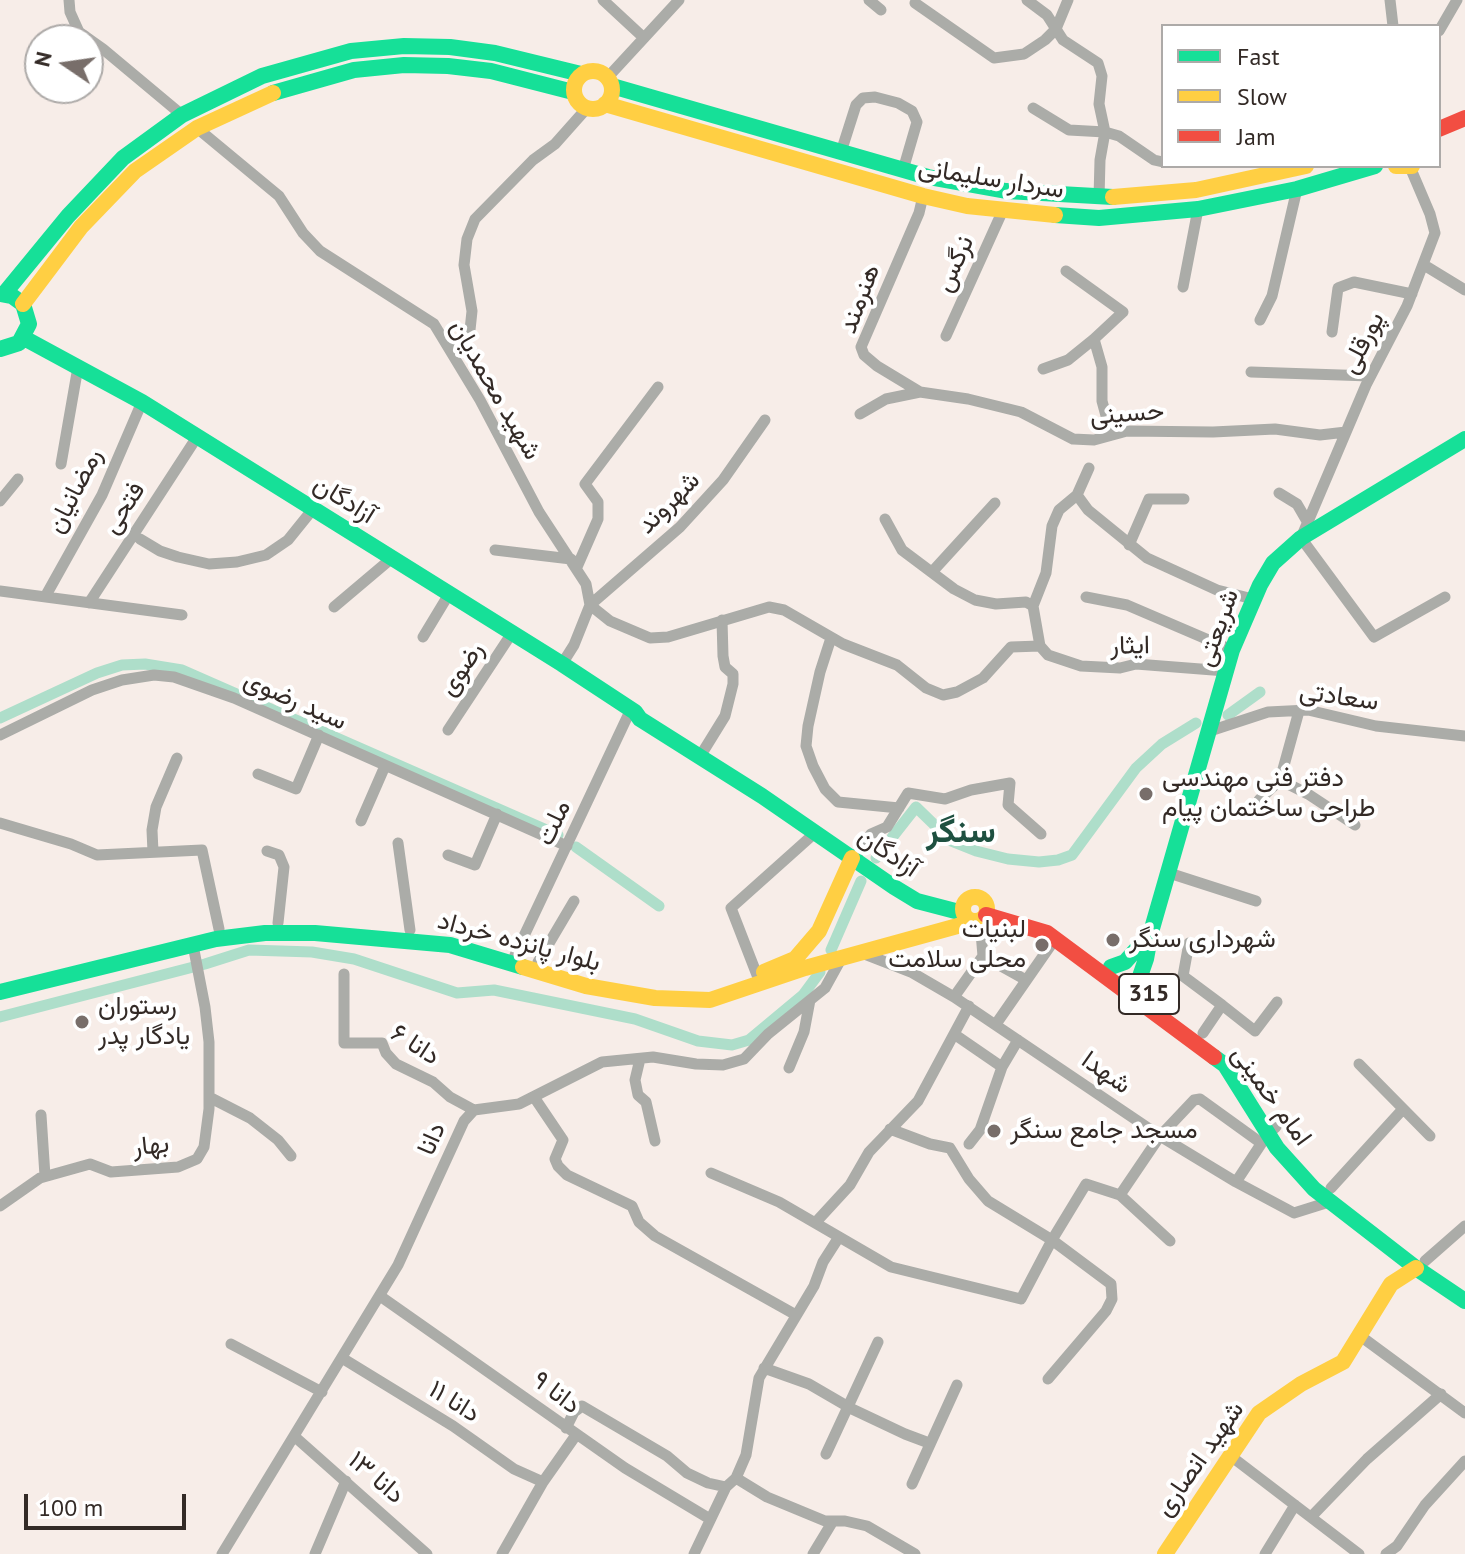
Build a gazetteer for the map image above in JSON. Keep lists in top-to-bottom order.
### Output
{
  "streets": {
    "main road": [
      "سردار سلیمانی",
      "آزادگان",
      "شریعتی",
      "بلوار پانزده خرداد",
      "315",
      "امام خمینی",
      "شهید انصاری"
    ],
    "street": [
      "نرگس",
      "هنرمند",
      "پورقلی",
      "شهید محمدیان",
      "حسینی",
      "رمضانیان",
      "شهروند",
      "فتحی",
      "ایثار",
      "رضوی",
      "سعادتی",
      "سید رضوی",
      "ملت",
      "دانا ۶",
      "شهدا",
      "دانا",
      "بهار",
      "دانا ۹",
      "دانا ۱۱",
      "دانا ۱۳"
    ]
  },
  "crossings": [
    ["سردار سلیمانی", "نرگس"],
    ["سردار سلیمانی", "هنرمند"],
    ["هنرمند", "حسینی"],
    ["پورقلی", "حسینی"],
    ["پورقلی", "شریعتی"],
    ["شهید محمدیان", "شهروند"],
    ["رمضانیان", "آزادگان"],
    ["آزادگان", "فتحی"],
    ["آزادگان", "رضوی"],
    ["آزادگان", "ملت"],
    ["آزادگان", "بلوار پانزده خرداد"],
    ["آزادگان", "امام خمینی"],
    ["شریعتی", "ایثار"],
    ["شریعتی", "سعادتی"],
    ["شریعتی", "امام خمینی"],
    ["سید رضوی", "ملت"],
    ["ملت", "بلوار پانزده خرداد"],
    ["بلوار پانزده خرداد", "شهدا"],
    ["بلوار پانزده خرداد", "امام خمینی"],
    ["بلوار پانزده خرداد", "دانا"],
    ["بلوار پانزده خرداد", "بهار"],
    ["دانا ۶", "دانا"],
    ["شهدا", "امام خمینی"],
    ["امام خمینی", "شهید انصاری"],
    ["دانا", "دانا ۹"],
    ["دانا", "دانا ۱۱"],
    ["دانا", "دانا ۱۳"]
  ],
  "districts": ["سنگر"],
  "places": [
    "دفتر فنی مهندسی طراحی ساختمان پیام",
    "شهرداری سنگر",
    "لبنیات محلی سلامت",
    "رستوران یادگار پدر",
    "مسجد جامع سنگر"
  ],
  "legend": ["Fast", "Slow", "Jam"],
  "scale_bar": "100 m",
  "north": "left"
}
